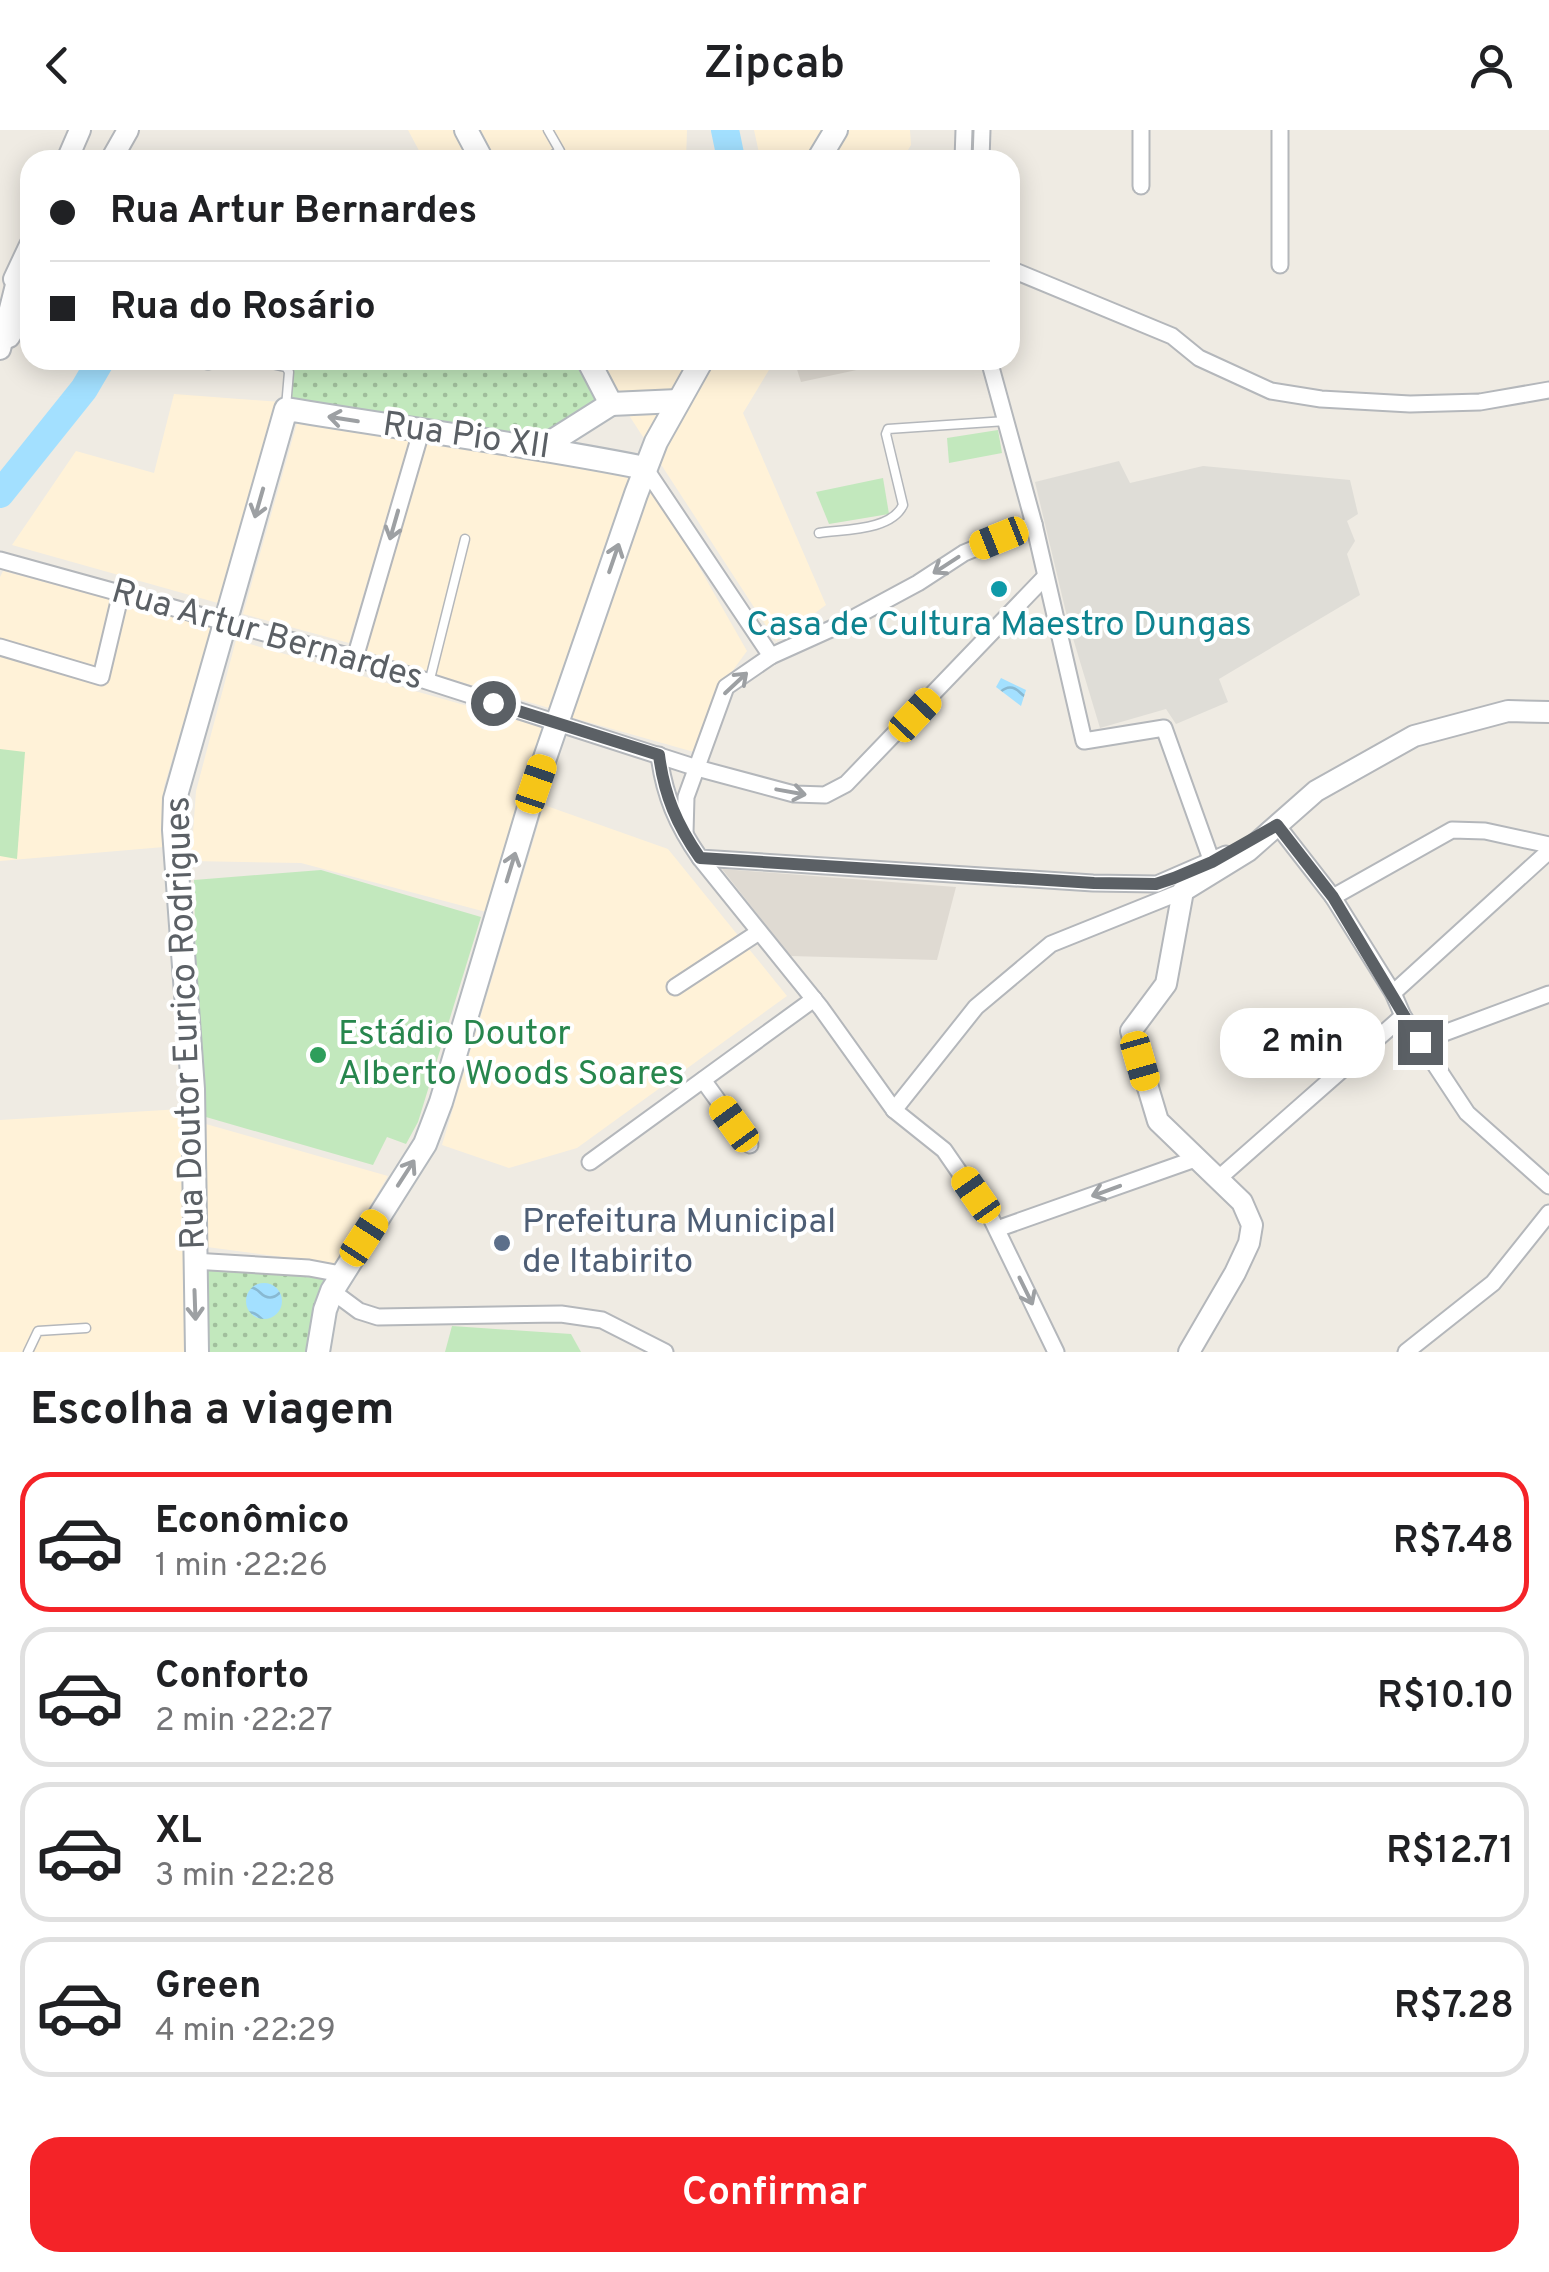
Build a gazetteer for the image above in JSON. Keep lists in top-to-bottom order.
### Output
{
  "streets": {
    "main road": ["Rua Pio XII", "Rua Doutor Eurico Rodrigues"],
    "street": ["Rua Artur Bernardes"]
  },
  "crossings": [
    ["Rua Pio XII", "Rua Doutor Eurico Rodrigues"],
    ["Rua Artur Bernardes", "Rua Doutor Eurico Rodrigues"]
  ],
  "one_way": ["Rua Pio XII"],
  "places": ["Casa de Cultura Maestro Dungas", "Estádio Doutor Alberto Woods Soares", "Prefeitura Municipal de Itabirito"],
  "page": {
    "header": "Zipcab",
    "banner": ["Rua Artur Bernardes", "Rua do Rosário"],
    "bubble": "2 min",
    "heading": "Escolha a viagem",
    "list": [
      {
        "name": "Econômico",
        "note": "1 min · 22:26",
        "value": "R$7.48"
      },
      {
        "name": "Conforto",
        "note": "2 min · 22:27",
        "value": "R$10.10"
      },
      {
        "name": "XL",
        "note": "3 min · 22:28",
        "value": "R$12.71"
      },
      {
        "name": "Green",
        "note": "4 min · 22:29",
        "value": "R$7.28"
      }
    ],
    "buttons": "Confirmar"
  }
}
